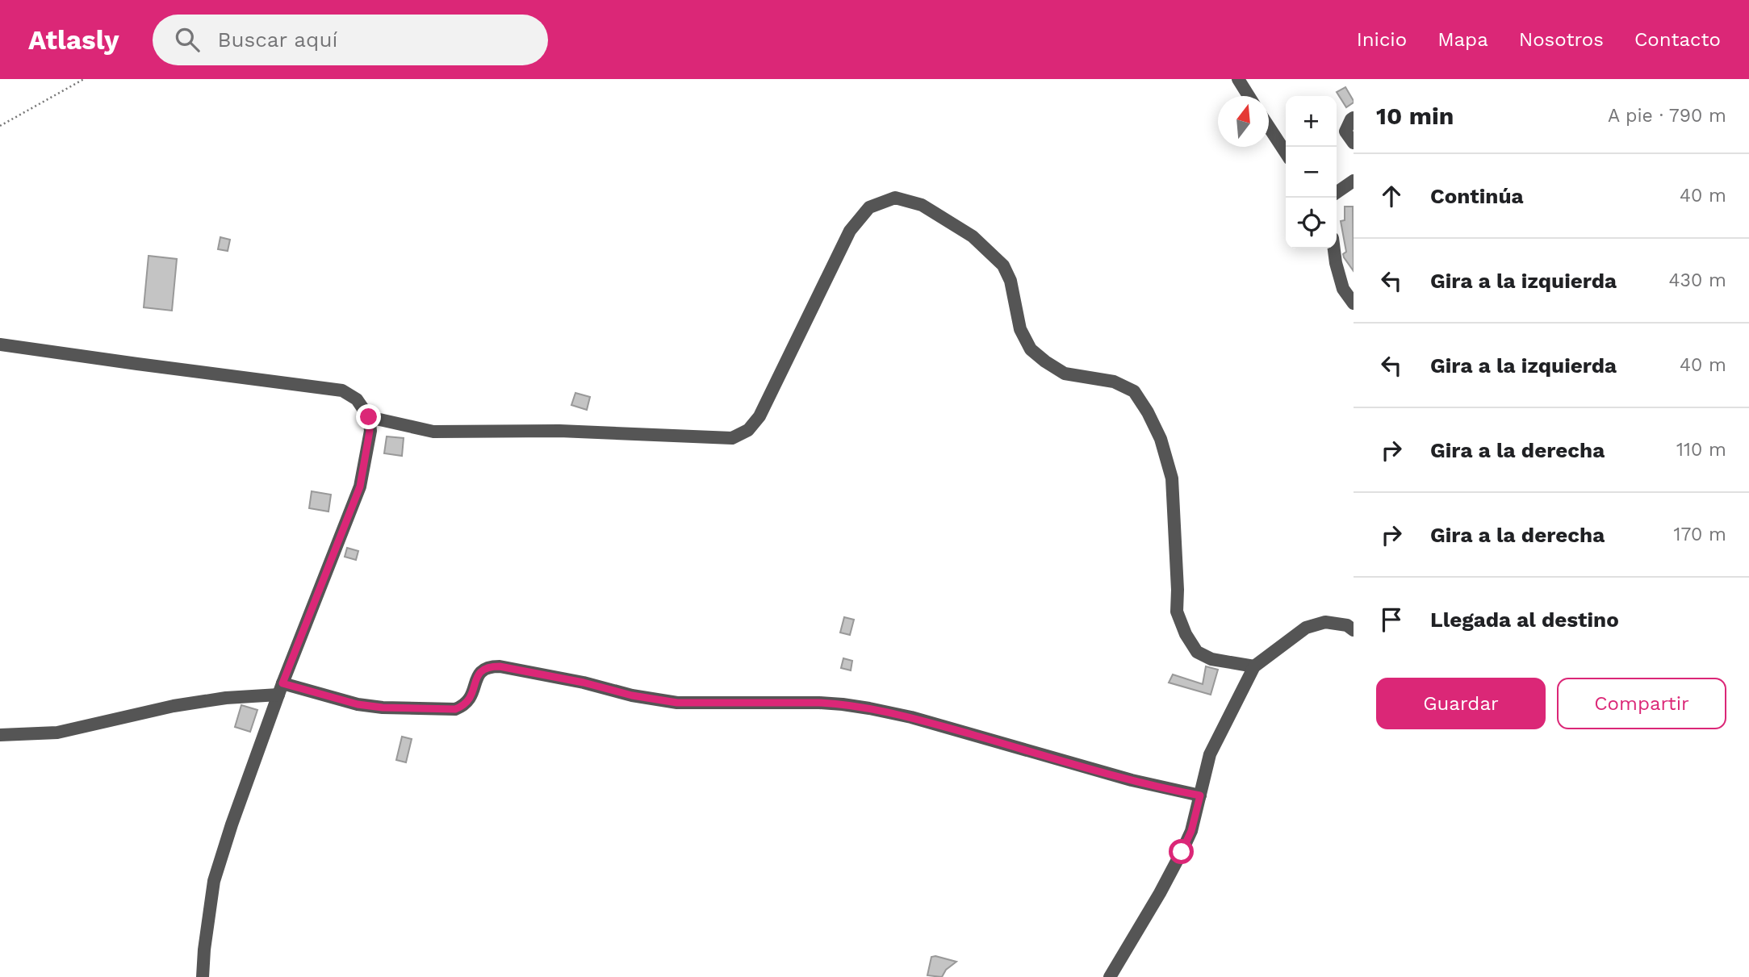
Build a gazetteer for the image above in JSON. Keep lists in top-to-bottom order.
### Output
{
  "north": "top",
  "page": {
    "header": "Atlasly",
    "search": "Buscar aquí",
    "nav": [
      "Inicio",
      "Mapa",
      "Nosotros",
      "Contacto"
    ],
    "heading": ["10 min", "A pie · 790 m"],
    "map_buttons": ["+", "−"],
    "list": [
      ["Continúa", "40 m"],
      ["Gira a la izquierda", "430 m"],
      ["Gira a la izquierda", "40 m"],
      ["Gira a la derecha", "110 m"],
      ["Gira a la derecha", "170 m"],
      "Llegada al destino"
    ],
    "buttons": ["Guardar", "Compartir"]
  }
}
